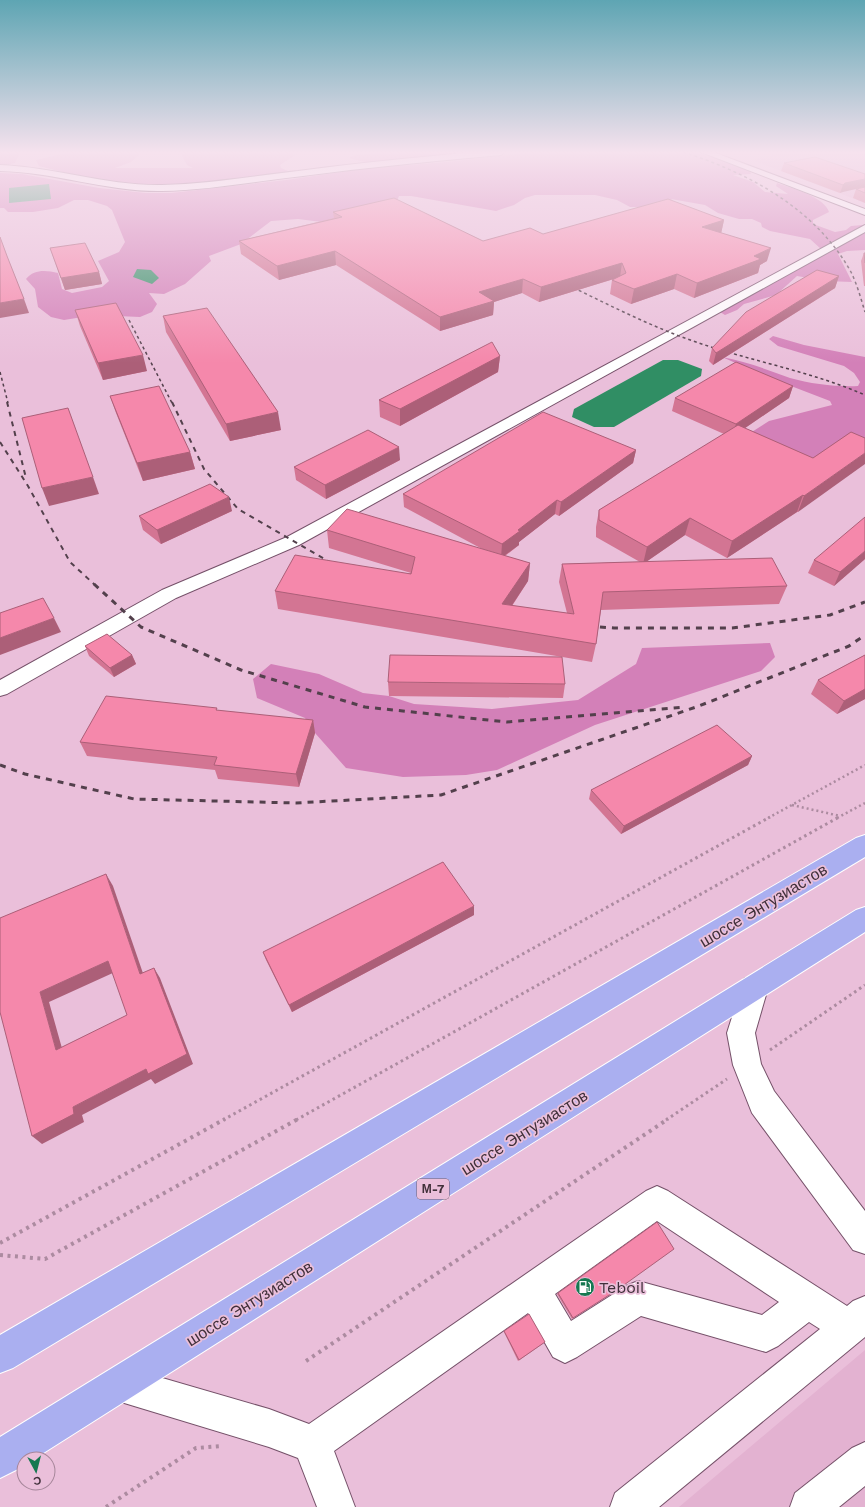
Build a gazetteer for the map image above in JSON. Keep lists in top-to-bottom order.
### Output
{
  "streets": {
    "highway": ["шоссе Энтузиастов", "М-7"]
  },
  "places": {
    "fuel station": ["Teboil"]
  },
  "north": "bottom"
}
